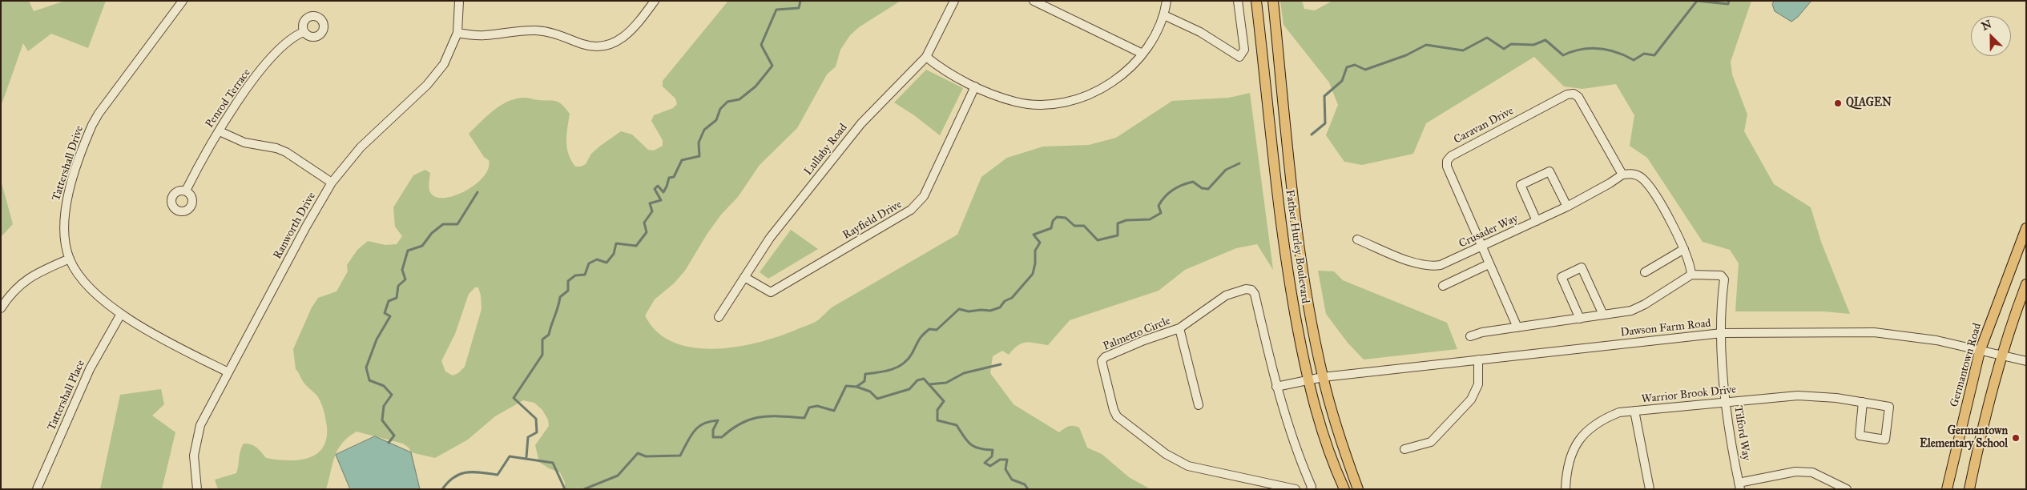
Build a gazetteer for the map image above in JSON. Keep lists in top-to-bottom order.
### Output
{
  "streets": {
    "main road": ["Father Hurley Boulevard", "Germantown Road"],
    "street": [
      "Penrod Terrace",
      "Caravan Drive",
      "Lullaby Road",
      "Tattershall Drive",
      "Rayfield Drive",
      "Ranworth Drive",
      "Crusader Way",
      "Dawson Farm Road",
      "Palmetto Circle",
      "Warrior Brook Drive",
      "Tattershall Place",
      "Tilford Way"
    ]
  },
  "crossings": [
    ["Caravan Drive", "Crusader Way"],
    ["Lullaby Road", "Rayfield Drive"],
    ["Tattershall Drive", "Ranworth Drive"],
    ["Tattershall Drive", "Tattershall Place"],
    ["Father Hurley Boulevard", "Dawson Farm Road"],
    ["Dawson Farm Road", "Germantown Road"],
    ["Dawson Farm Road", "Tilford Way"],
    ["Warrior Brook Drive", "Tilford Way"]
  ],
  "places": ["QIAGEN", "Germantown Elementary School"],
  "north": "top left"
}
